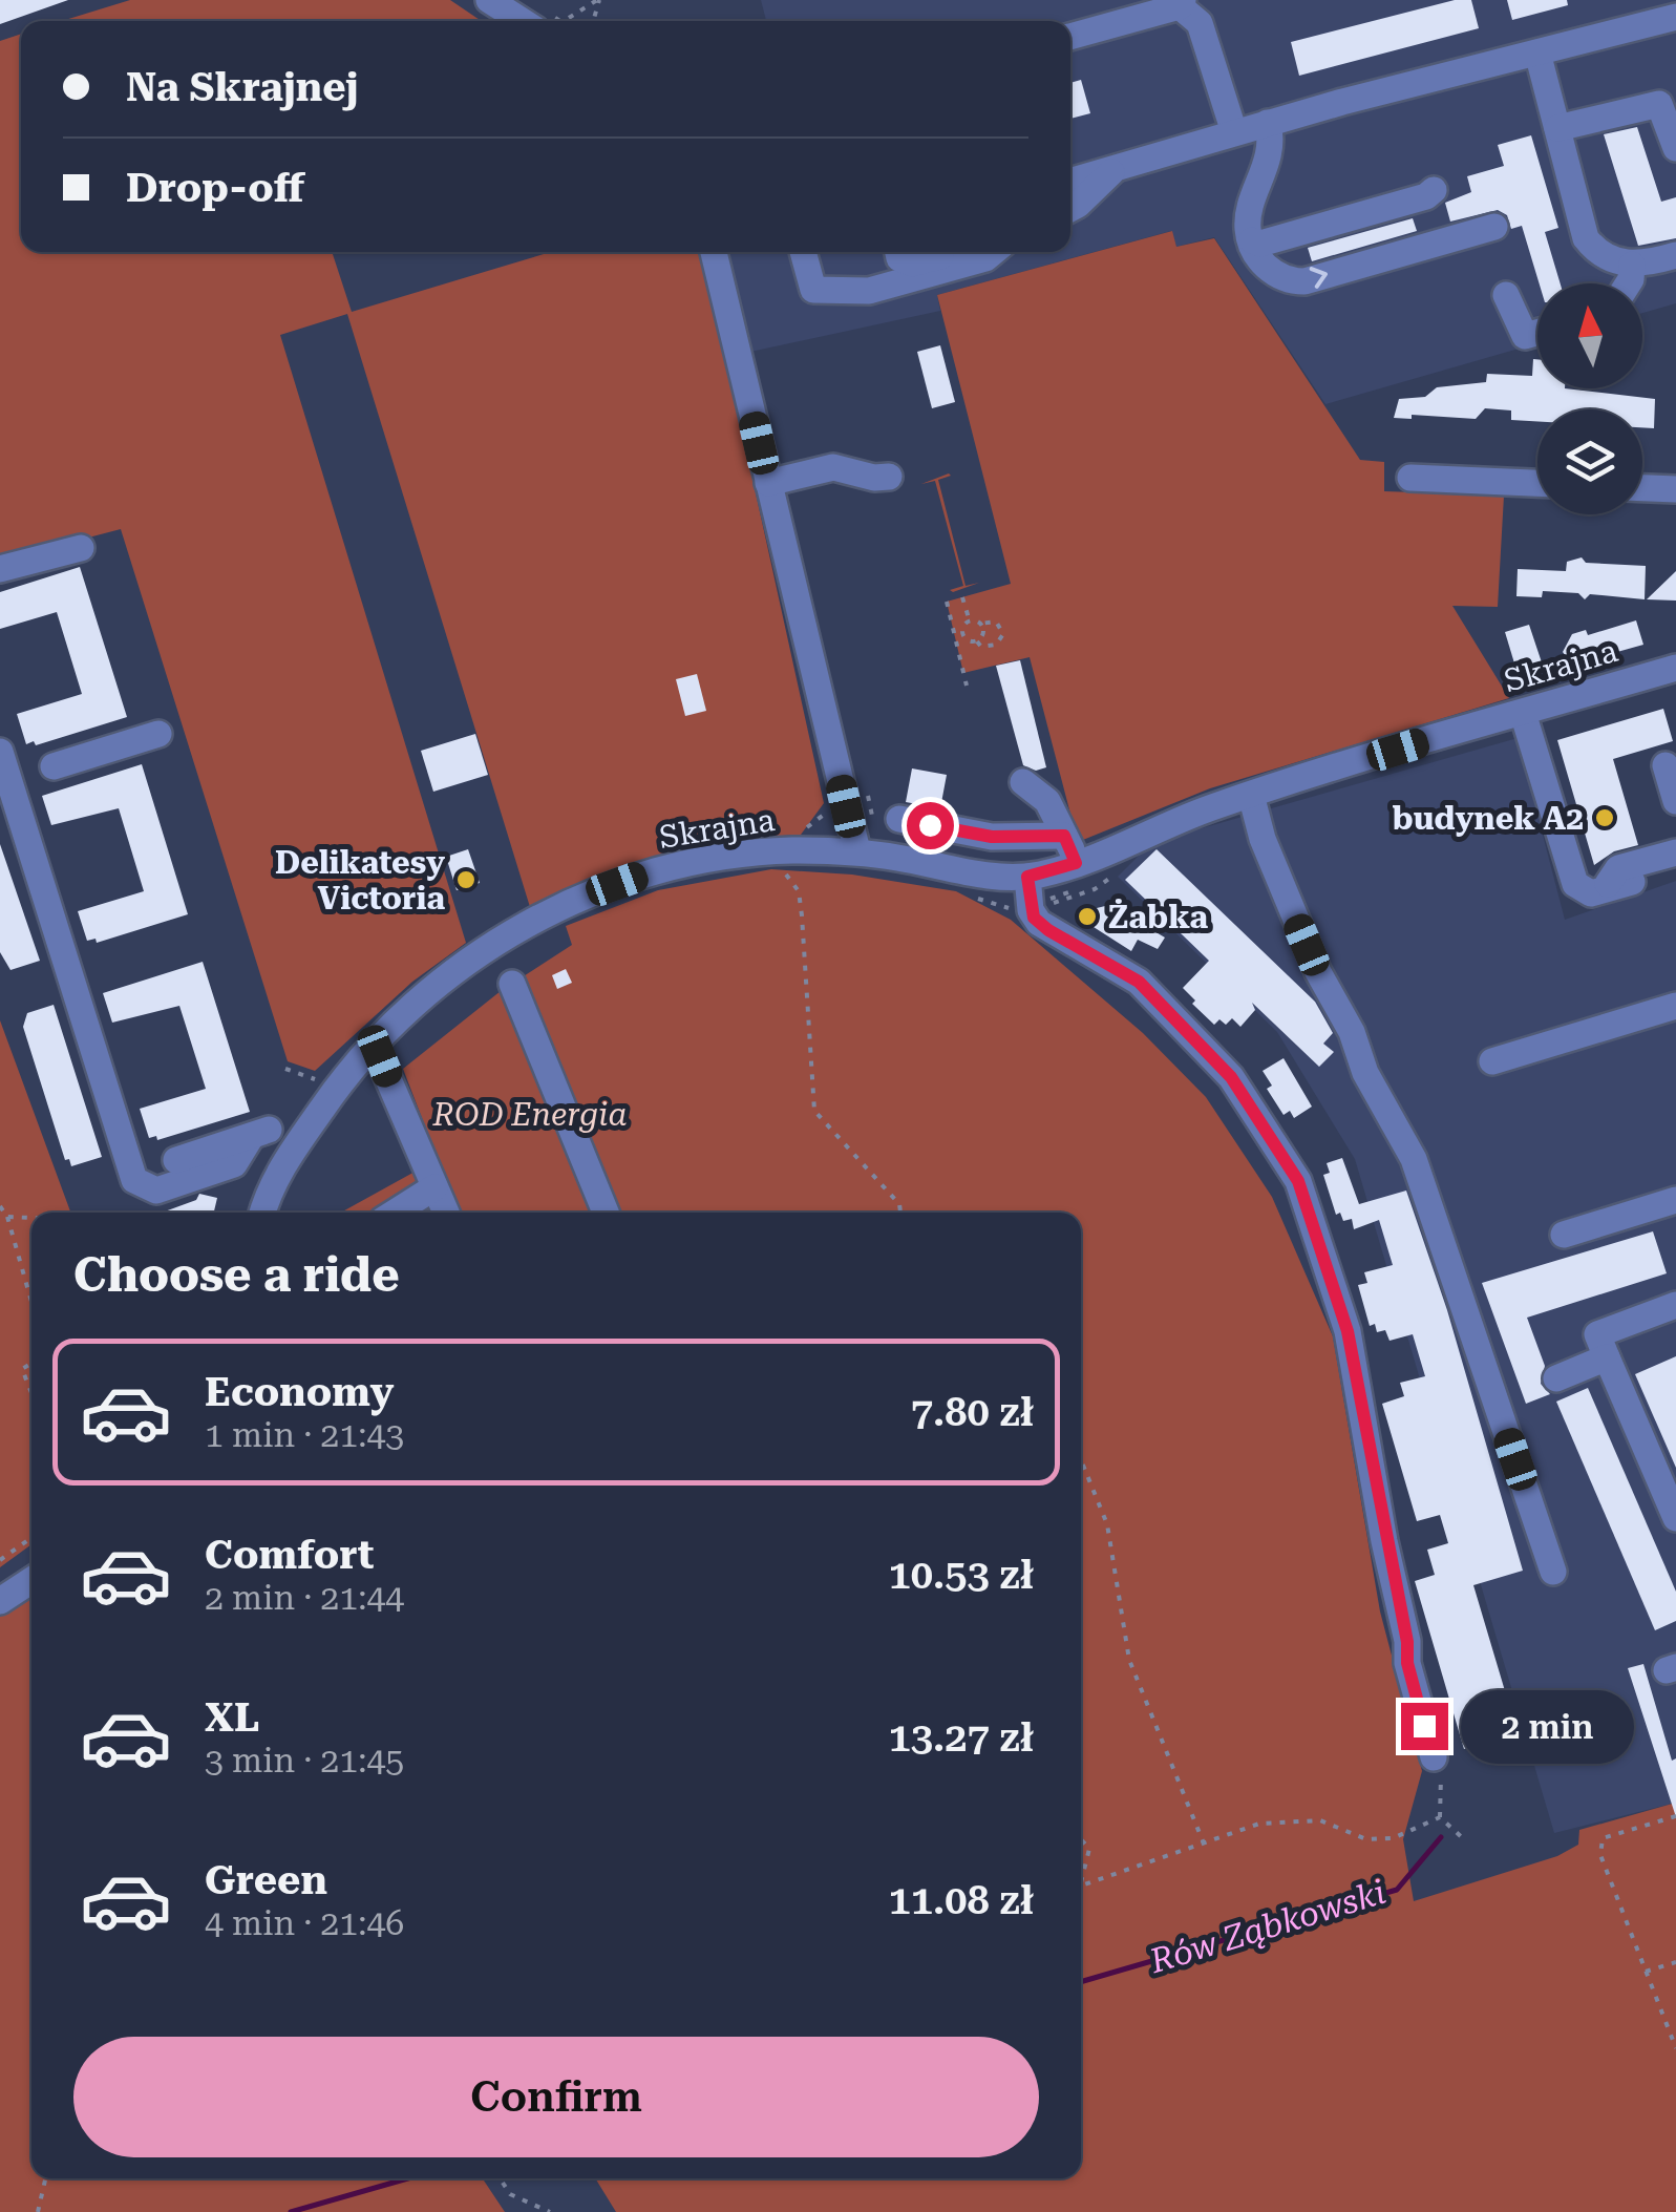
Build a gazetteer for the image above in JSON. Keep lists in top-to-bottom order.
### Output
{
  "streets": {
    "street": ["Skrajna"]
  },
  "water": ["Rów Ząbkowski"],
  "parks": ["ROD Energia"],
  "places": ["budynek A2", "Delikatesy Victoria", "Żabka"],
  "north": "top",
  "page": {
    "banner": ["Na Skrajnej", "Drop-off"],
    "heading": "Choose a ride",
    "list": [
      {
        "name": "Economy",
        "note": "1 min · 21:43",
        "value": "7.80 zł"
      },
      {
        "name": "Comfort",
        "note": "2 min · 21:44",
        "value": "10.53 zł"
      },
      {
        "name": "XL",
        "note": "3 min · 21:45",
        "value": "13.27 zł"
      },
      {
        "name": "Green",
        "note": "4 min · 21:46",
        "value": "11.08 zł"
      }
    ],
    "bubble": "2 min",
    "buttons": "Confirm"
  }
}
